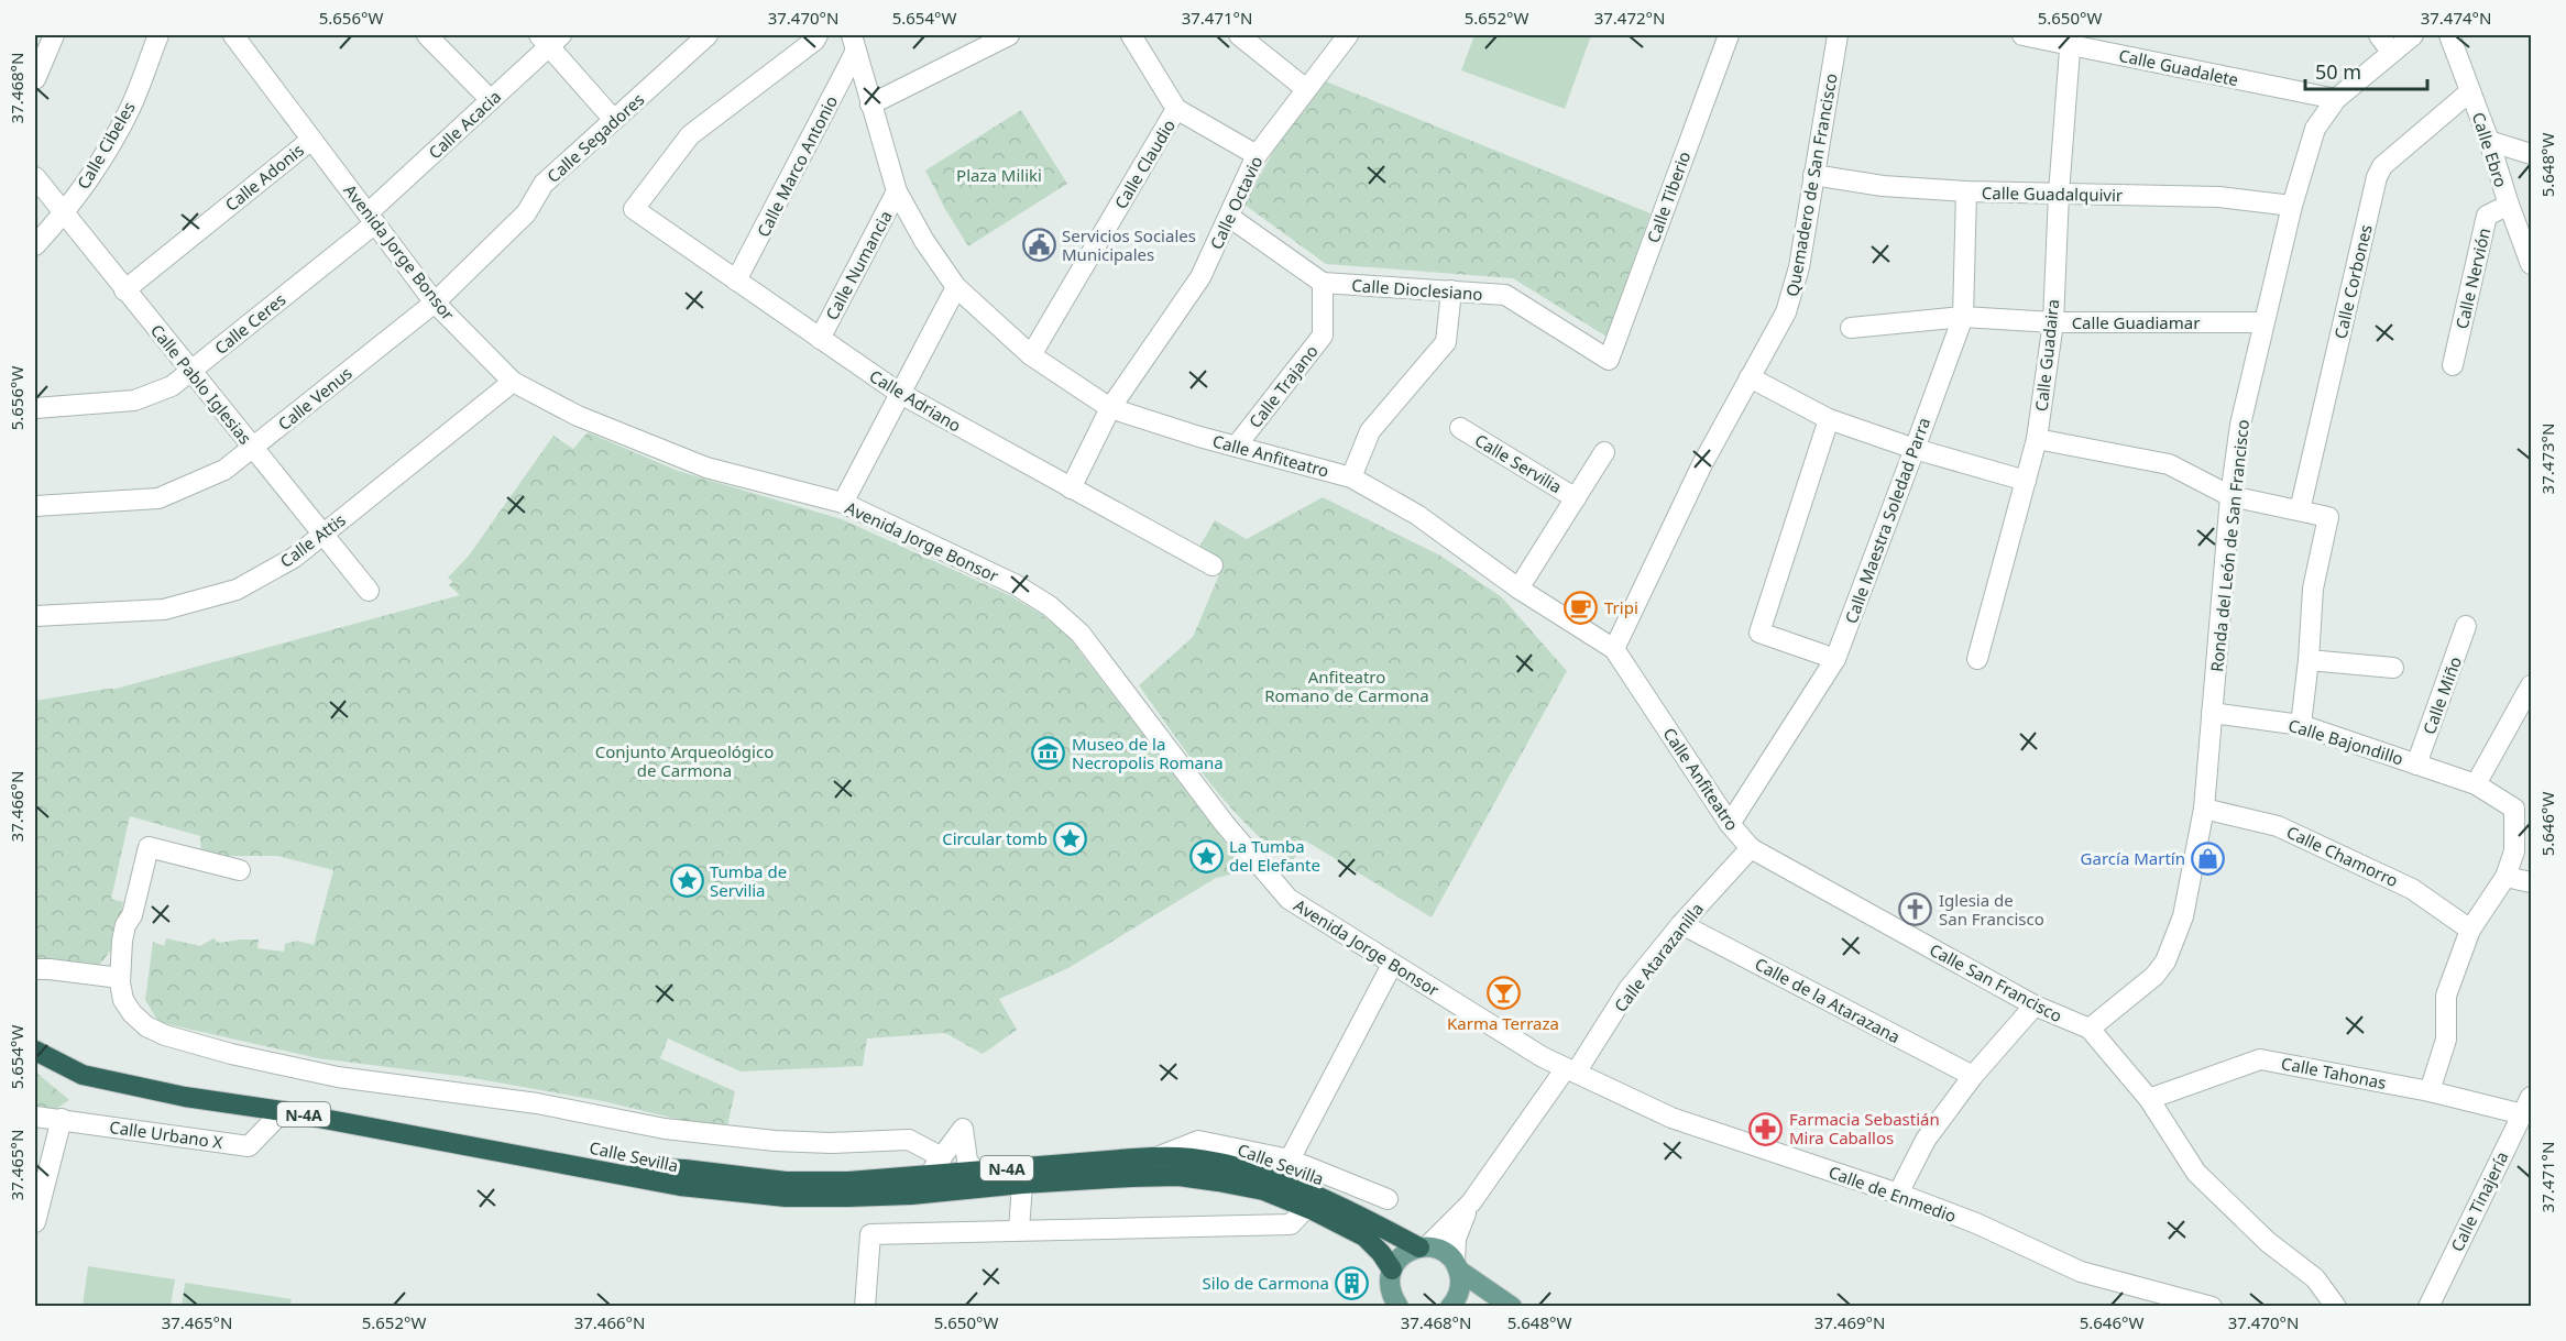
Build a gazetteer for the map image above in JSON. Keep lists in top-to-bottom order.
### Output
{
  "streets": {
    "highway": ["N-4A", "Calle Sevilla"],
    "street": [
      "Calle Guadalete",
      "Calle Acacia",
      "Calle Segadores",
      "Calle Cibeles",
      "Calle Ebro",
      "Calle Claudio",
      "Calle Marco Antonio",
      "Calle Adonis",
      "Quemadero de San Francisco",
      "Calle Guadalquivir",
      "Calle Tiberio",
      "Calle Octavio",
      "Avenida Jorge Bonsor",
      "Calle Numancia",
      "Calle Nervión",
      "Calle Corbones",
      "Calle Dioclesiano",
      "Calle Guadiamar",
      "Calle Ceres",
      "Calle Guadaira",
      "Calle Pablo Iglesias",
      "Calle Trajano",
      "Calle Venus",
      "Calle Adriano",
      "Calle Anfiteatro",
      "Calle Servilia",
      "Calle Maestra Soledad Parra",
      "Calle Attis",
      "Ronda del León de San Francisco",
      "Calle Miño",
      "Calle Bajondillo",
      "Calle Chamorro",
      "Calle Atarazanilla",
      "Calle San Francisco",
      "Calle de la Atarazana",
      "Calle Tahonas",
      "Calle Urbano X",
      "Calle de Enmedio",
      "Calle Tinajería"
    ]
  },
  "crossings": [
    ["Calle Guadalete", "Calle Guadaira"],
    ["Calle Guadalete", "Ronda del León de San Francisco"],
    ["Calle Acacia", "Avenida Jorge Bonsor"],
    ["Calle Acacia", "Calle Ceres"],
    ["Calle Segadores", "Avenida Jorge Bonsor"],
    ["Calle Segadores", "Calle Venus"],
    ["Calle Cibeles", "Calle Pablo Iglesias"],
    ["Calle Ebro", "Calle Nervión"],
    ["Calle Ebro", "Calle Corbones"],
    ["Calle Claudio", "Calle Anfiteatro"],
    ["Calle Marco Antonio", "Calle Adriano"],
    ["Calle Marco Antonio", "Calle Anfiteatro"],
    ["Calle Adonis", "Avenida Jorge Bonsor"],
    ["Calle Adonis", "Calle Pablo Iglesias"],
    ["Quemadero de San Francisco", "Calle Guadalquivir"],
    ["Quemadero de San Francisco", "Calle Anfiteatro"],
    ["Calle Guadalquivir", "Calle Guadaira"],
    ["Calle Guadalquivir", "Calle Maestra Soledad Parra"],
    ["Calle Guadalquivir", "Ronda del León de San Francisco"],
    ["Calle Tiberio", "Calle Dioclesiano"],
    ["Calle Octavio", "Calle Adriano"],
    ["Calle Octavio", "Calle Anfiteatro"],
    ["Avenida Jorge Bonsor", "Calle Ceres"],
    ["Avenida Jorge Bonsor", "Calle Venus"],
    ["Avenida Jorge Bonsor", "Calle Attis"],
    ["Avenida Jorge Bonsor", "Calle Atarazanilla"],
    ["Avenida Jorge Bonsor", "Calle de Enmedio"],
    ["Calle Numancia", "Calle Adriano"],
    ["Calle Numancia", "Calle Anfiteatro"],
    ["Calle Dioclesiano", "Calle Trajano"],
    ["Calle Guadiamar", "Calle Guadaira"],
    ["Calle Guadiamar", "Calle Maestra Soledad Parra"],
    ["Calle Guadiamar", "Ronda del León de San Francisco"],
    ["Calle Ceres", "Calle Pablo Iglesias"],
    ["Calle Pablo Iglesias", "Calle Venus"],
    ["Calle Pablo Iglesias", "Calle Attis"],
    ["Calle Trajano", "Calle Anfiteatro"],
    ["Calle Anfiteatro", "Calle Servilia"],
    ["Calle Anfiteatro", "Calle Maestra Soledad Parra"],
    ["Calle Anfiteatro", "Calle Atarazanilla"],
    ["Calle Anfiteatro", "Calle San Francisco"],
    ["Ronda del León de San Francisco", "Calle Bajondillo"],
    ["Ronda del León de San Francisco", "Calle Chamorro"],
    ["Ronda del León de San Francisco", "Calle San Francisco"],
    ["Calle Miño", "Calle Bajondillo"],
    ["Calle Atarazanilla", "Calle San Francisco"],
    ["Calle Atarazanilla", "Calle de la Atarazana"],
    ["Calle Atarazanilla", "Calle de Enmedio"],
    ["Calle San Francisco", "Calle Tahonas"],
    ["Calle Tahonas", "Calle Tinajería"],
    ["N-4A", "Calle Urbano X"],
    ["N-4A", "Calle Sevilla"]
  ],
  "parks": ["Plaza Miliki", "Anfiteatro Romano de Carmona", "Conjunto Arqueológico de Carmona"],
  "places": {
    "public building": ["Servicios Sociales Municipales"],
    "cafe": ["Tripi"],
    "museum": ["Museo de la Necropolis Romana"],
    "place": ["Circular tomb", "La Tumba del Elefante", "Tumba de Servilia"],
    "shop": ["García Martín"],
    "church": ["Iglesia de San Francisco"],
    "bar": ["Karma Terraza"],
    "pharmacy": ["Farmacia Sebastián Mira Caballos"],
    "building": ["Silo de Carmona"]
  },
  "scale_bar": "50 m",
  "coordinates": [
    "5.656°W",
    "37.470°N",
    "5.654°W",
    "37.471°N",
    "5.652°W",
    "37.472°N",
    "5.650°W",
    "37.474°N",
    "37.468°N",
    "5.648°W",
    "37.473°N",
    "37.466°N",
    "5.646°W",
    "37.465°N",
    "37.469°N"
  ]
}
